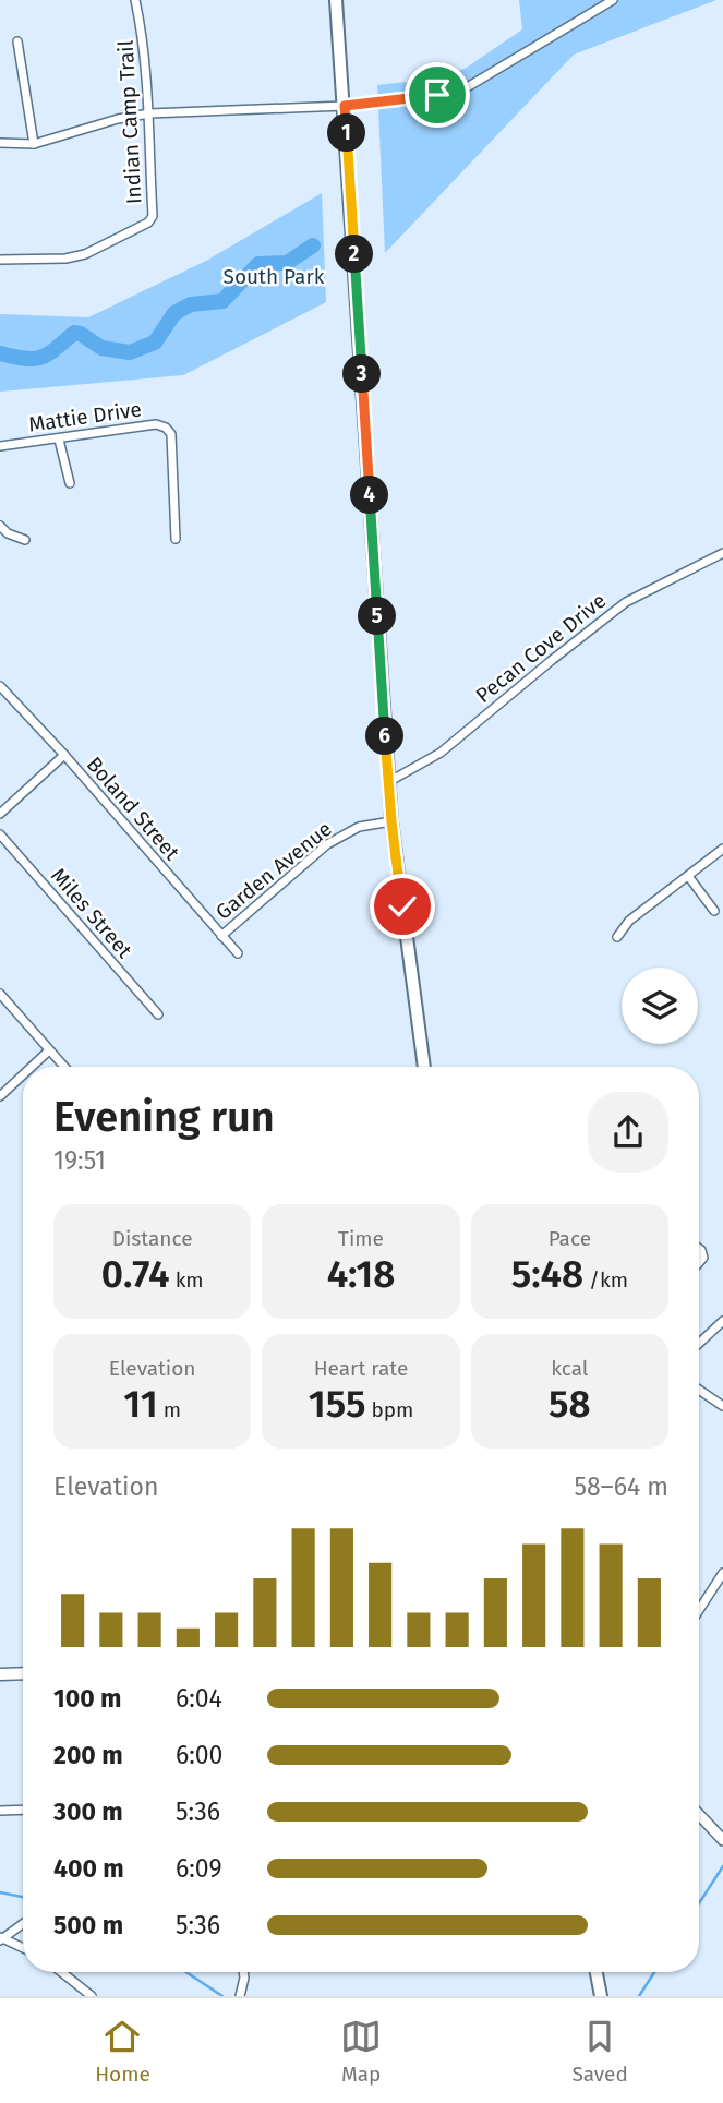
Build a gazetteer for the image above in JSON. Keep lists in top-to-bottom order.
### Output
{
  "streets": {
    "street": [
      "Indian Camp Trail",
      "Mattie Drive",
      "Pecan Cove Drive",
      "Boland Street",
      "Garden Avenue",
      "Miles Street"
    ]
  },
  "crossings": [
    ["Boland Street", "Garden Avenue"]
  ],
  "parks": ["South Park"],
  "page": {
    "pins": [
      "1",
      "2",
      "3",
      "4",
      "5",
      "6"
    ],
    "heading": ["Evening run", "19:51"],
    "stats": [
      ["Distance", "0.74 km"],
      ["Time", "4:18"],
      ["Pace", "5:48 /km"],
      ["Elevation", "11 m"],
      ["Heart rate", "155 bpm"],
      ["kcal", "58"]
    ],
    "chart": ["Elevation", "58–64 m"],
    "list": [
      {
        "name": "100 m",
        "note": "6:04"
      },
      {
        "name": "200 m",
        "note": "6:00"
      },
      {
        "name": "300 m",
        "note": "5:36"
      },
      {
        "name": "400 m",
        "note": "6:09"
      },
      {
        "name": "500 m",
        "note": "5:36"
      }
    ],
    "tabs": ["Home", "Map", "Saved"]
  }
}
